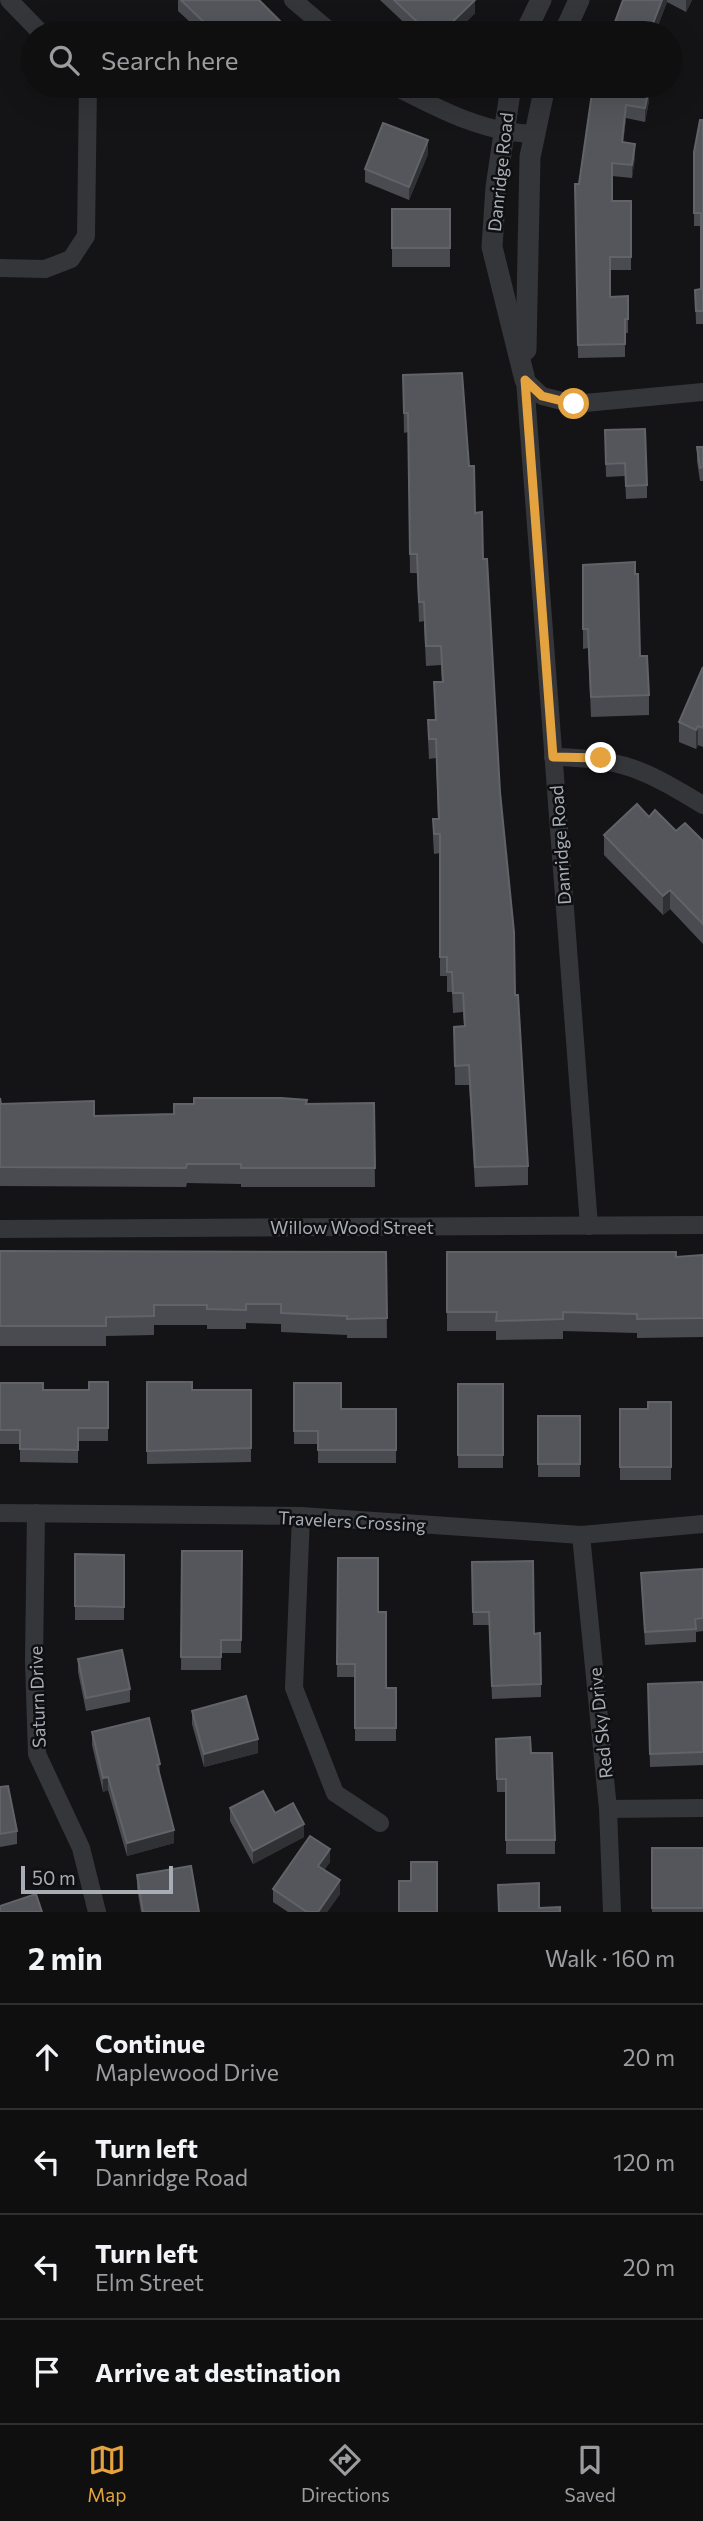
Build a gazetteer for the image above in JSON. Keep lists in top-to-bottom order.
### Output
{
  "streets": {
    "street": [
      "Danridge Road",
      "Willow Wood Street",
      "Travelers Crossing",
      "Saturn Drive",
      "Red Sky Drive"
    ]
  },
  "crossings": [
    ["Danridge Road", "Willow Wood Street"],
    ["Travelers Crossing", "Saturn Drive"],
    ["Travelers Crossing", "Red Sky Drive"]
  ],
  "scale_bar": "50 m",
  "page": {
    "search": "Search here",
    "scale": "50 m",
    "heading": ["2 min", "Walk · 160 m"],
    "list": [
      ["Continue", "Maplewood Drive", "20 m"],
      ["Turn left", "Danridge Road", "120 m"],
      ["Turn left", "Elm Street", "20 m"],
      "Arrive at destination"
    ],
    "nav": ["Map", "Directions", "Saved"]
  }
}
